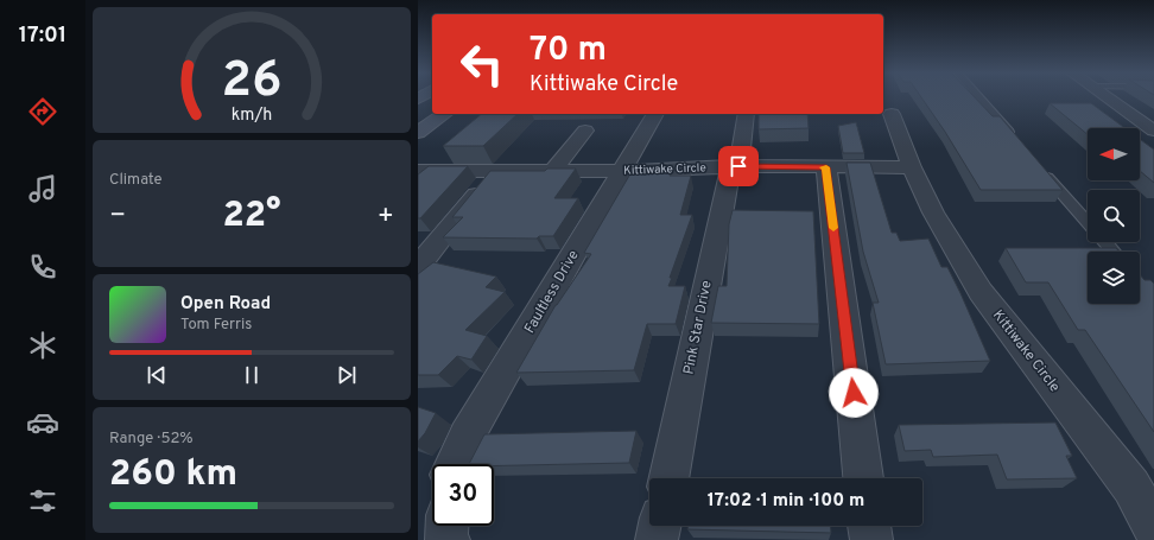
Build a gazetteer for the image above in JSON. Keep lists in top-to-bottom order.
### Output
{
  "streets": {
    "street": ["Kittiwake Circle", "Faultless Drive", "Pink Star Drive"]
  },
  "crossings": [
    ["Kittiwake Circle", "Faultless Drive"],
    ["Kittiwake Circle", "Pink Star Drive"]
  ],
  "north": "left",
  "page": {
    "tabs": "17:01",
    "turn": ["70 m", "Kittiwake Circle"],
    "tile": [
      "Climate",
      ["Range · 52%", "260 km"]
    ],
    "heat": ["−", "22°", "+"],
    "song": ["Open Road", "Tom Ferris"],
    "limit": "30",
    "trip": "17:02 · 1 min · 100 m",
    "gauge": ["26", "km/h"]
  }
}
